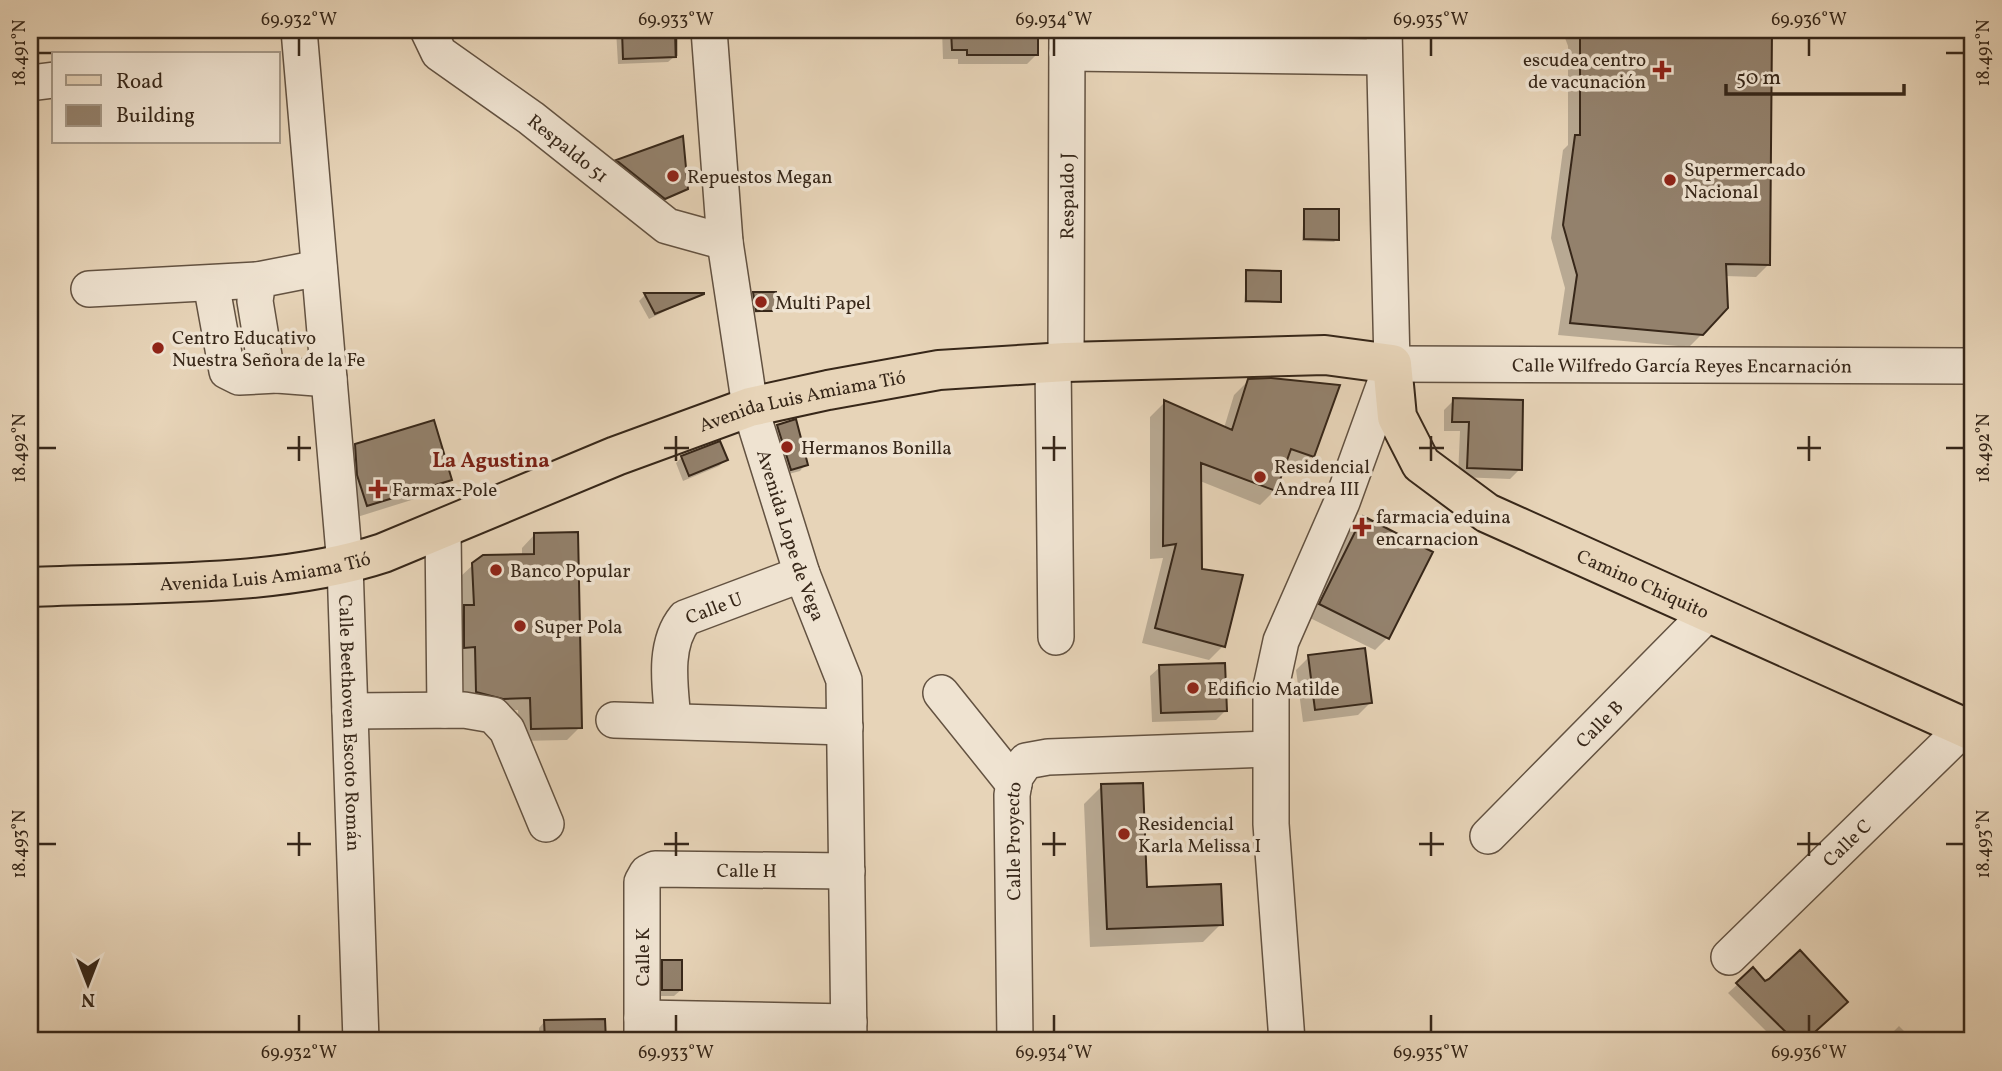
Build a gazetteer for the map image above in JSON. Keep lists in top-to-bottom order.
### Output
{
  "streets": {
    "main road": ["Avenida Luis Amiama Tió", "Camino Chiquito"],
    "street": [
      "Respaldo 51",
      "Respaldo J",
      "Calle Wilfredo García Reyes Encarnación",
      "Avenida Lope de Vega",
      "Calle U",
      "Calle Beethoven Escoto Román",
      "Calle B",
      "Calle Proyecto",
      "Calle C",
      "Calle H",
      "Calle K"
    ]
  },
  "crossings": [
    ["Respaldo 51", "Avenida Lope de Vega"],
    ["Respaldo J", "Avenida Luis Amiama Tió"],
    ["Calle Wilfredo García Reyes Encarnación", "Avenida Luis Amiama Tió"],
    ["Calle Wilfredo García Reyes Encarnación", "Camino Chiquito"],
    ["Avenida Luis Amiama Tió", "Avenida Lope de Vega"],
    ["Avenida Luis Amiama Tió", "Camino Chiquito"],
    ["Avenida Luis Amiama Tió", "Calle Beethoven Escoto Román"],
    ["Avenida Lope de Vega", "Calle U"],
    ["Avenida Lope de Vega", "Calle H"],
    ["Camino Chiquito", "Calle B"],
    ["Camino Chiquito", "Calle C"],
    ["Calle H", "Calle K"]
  ],
  "districts": ["La Agustina"],
  "places": {
    "health": ["escudea centro de vacunación", "Farmax-Pole", "farmacia eduina encarnacion"],
    "other": [
      "Repuestos Megan",
      "Supermercado Nacional",
      "Multi Papel",
      "Centro Educativo Nuestra Señora de la Fe",
      "Hermanos Bonilla",
      "Residencial Andrea III",
      "Banco Popular",
      "Super Pola",
      "Edificio Matilde",
      "Residencial Karla Melissa I"
    ]
  },
  "legend": ["Road", "Building"],
  "scale_bar": "50 m",
  "north": "bottom",
  "coordinates": [
    "69.932°W",
    "69.933°W",
    "69.934°W",
    "69.935°W",
    "69.936°W",
    "18.491°N",
    "18.492°N",
    "18.493°N"
  ]
}
